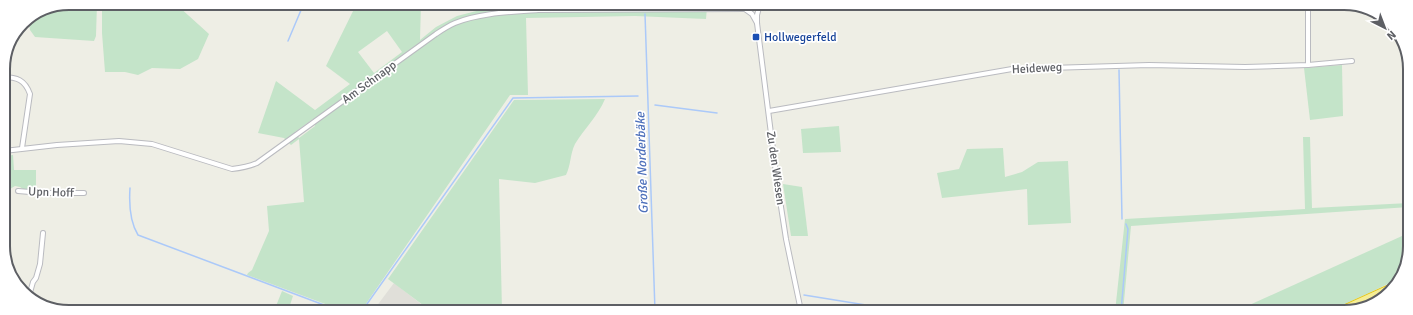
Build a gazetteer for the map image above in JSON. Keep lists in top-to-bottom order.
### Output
{
  "streets": {
    "street": [
      "Heideweg",
      "Am Schnapp",
      "Zu den Wiesen",
      "Upn Hoff"
    ]
  },
  "crossings": [
    ["Heideweg", "Zu den Wiesen"]
  ],
  "water": ["Große Norderbäke"],
  "places": {
    "transit": ["Hollwegerfeld"]
  },
  "north": "bottom right"
}
